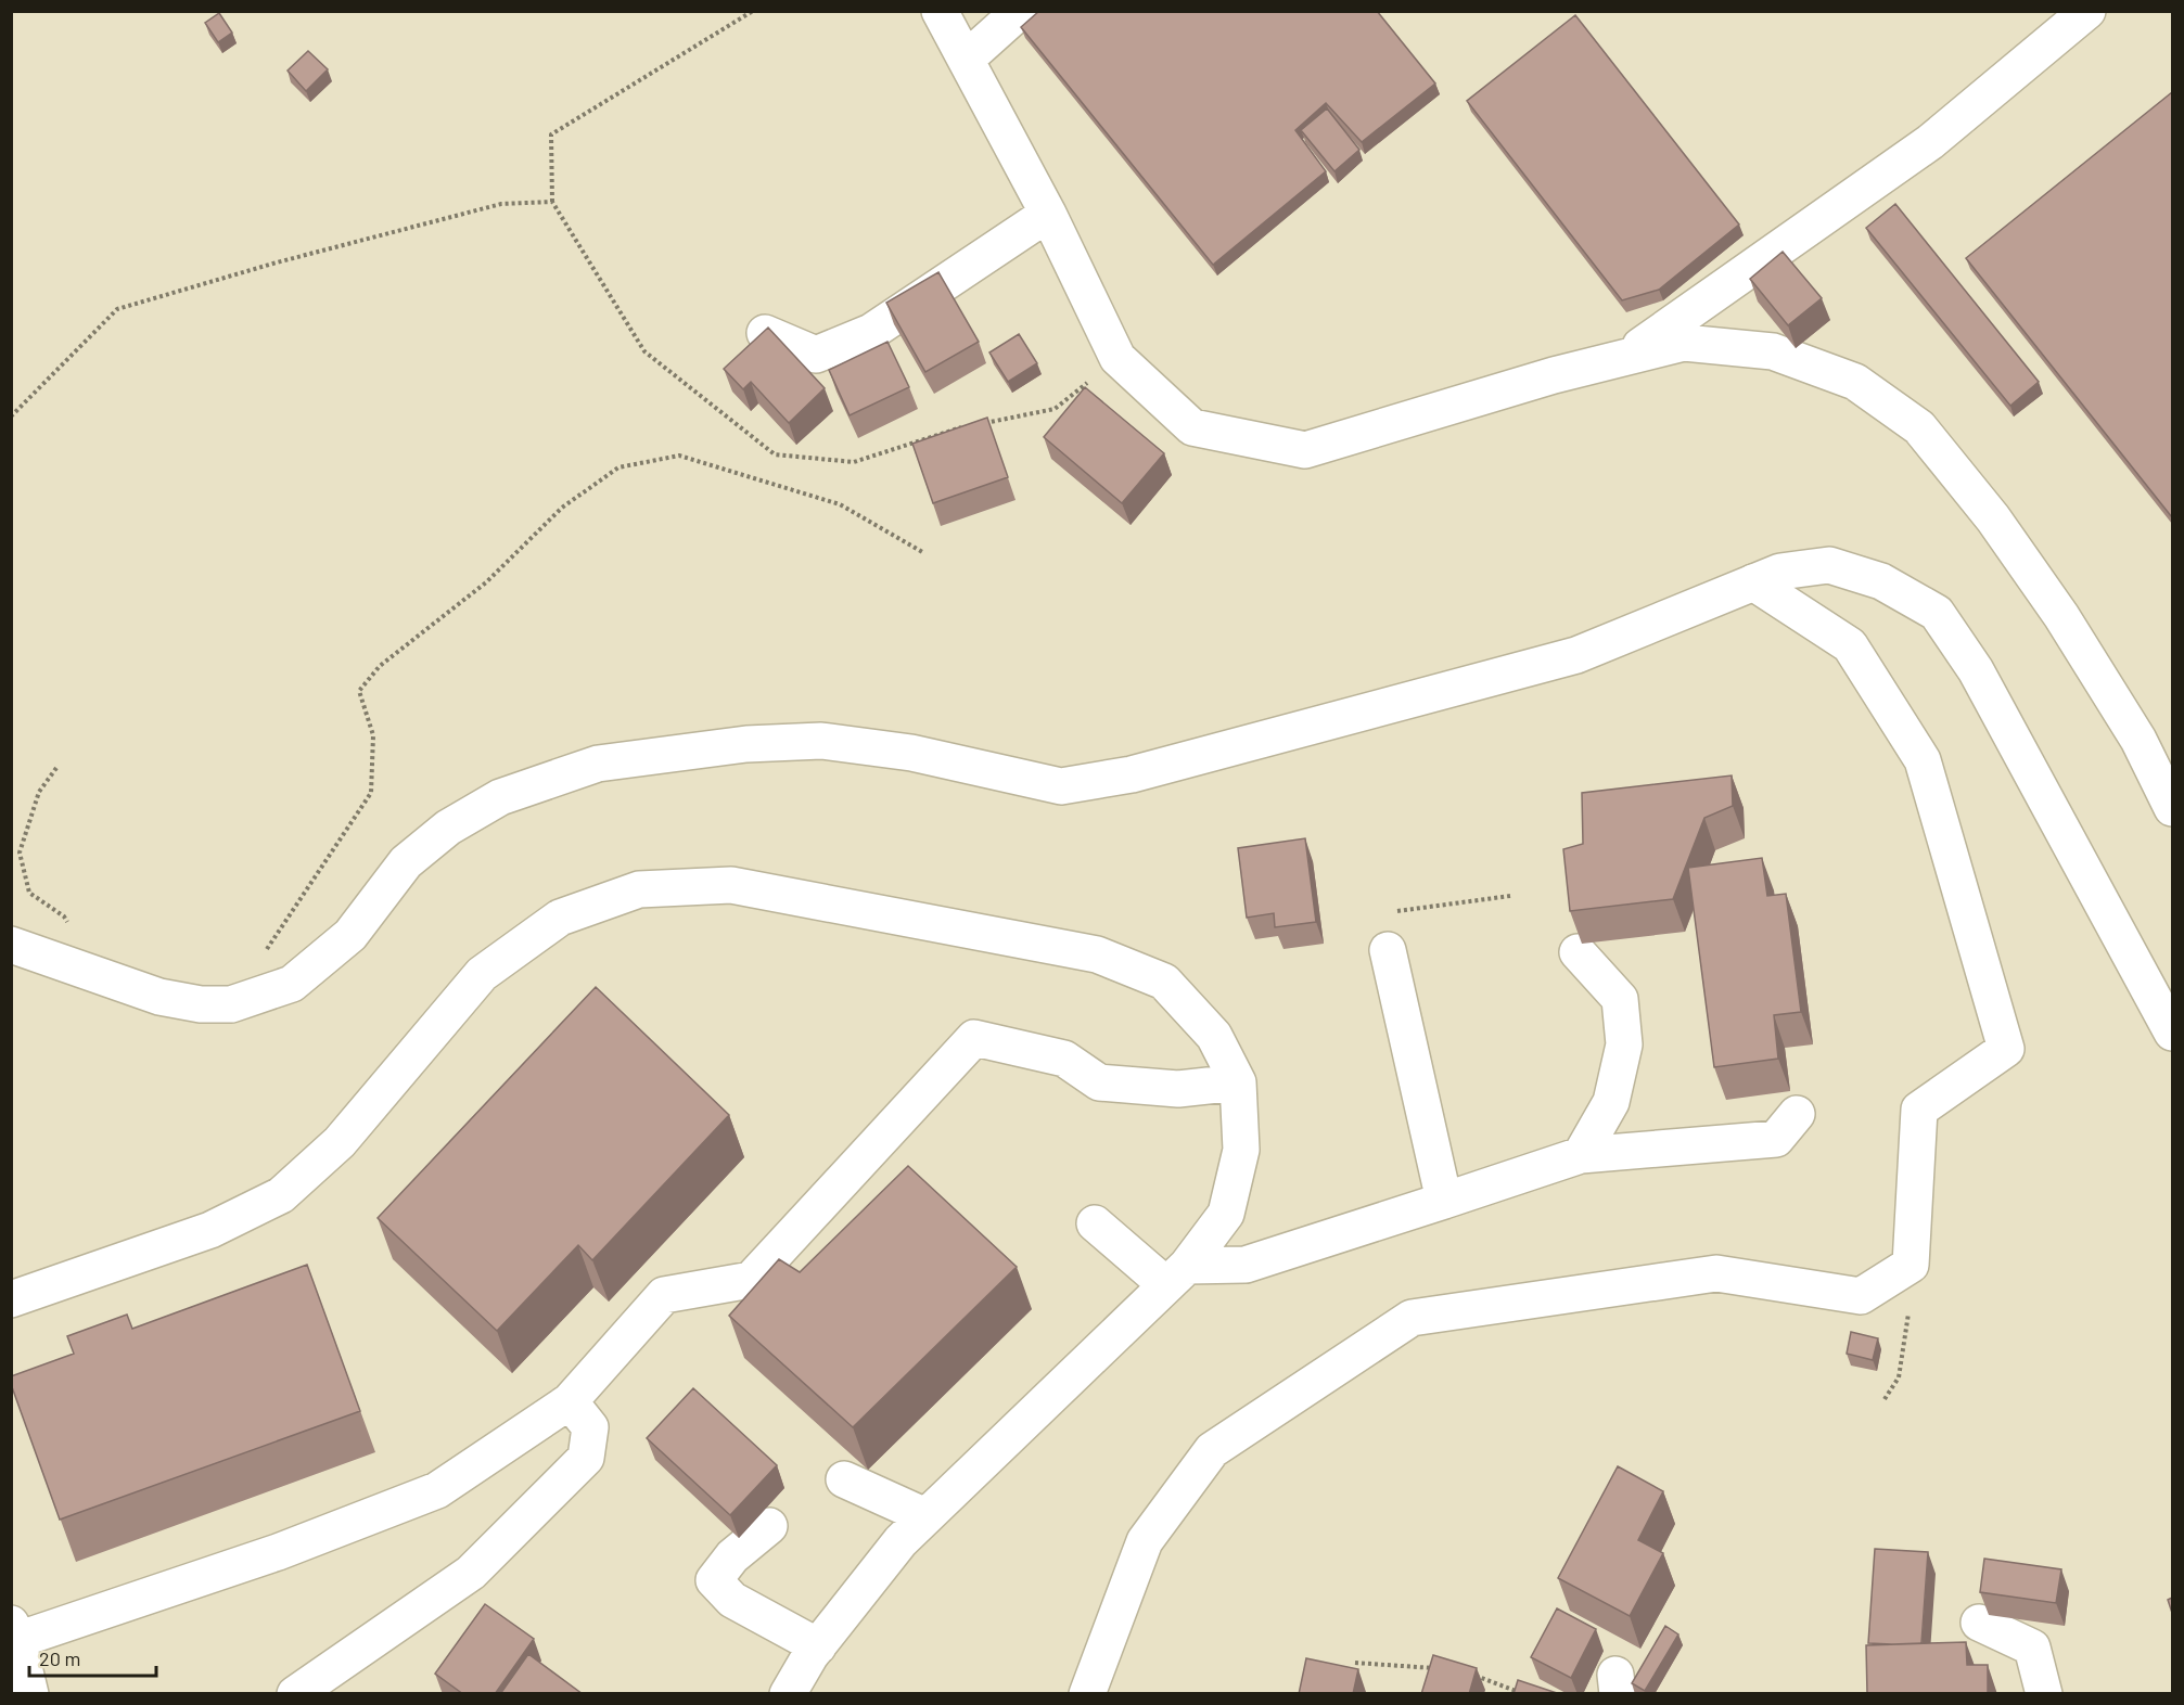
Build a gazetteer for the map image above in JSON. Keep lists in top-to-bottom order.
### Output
{
  "scale_bar": "20 m"
}
